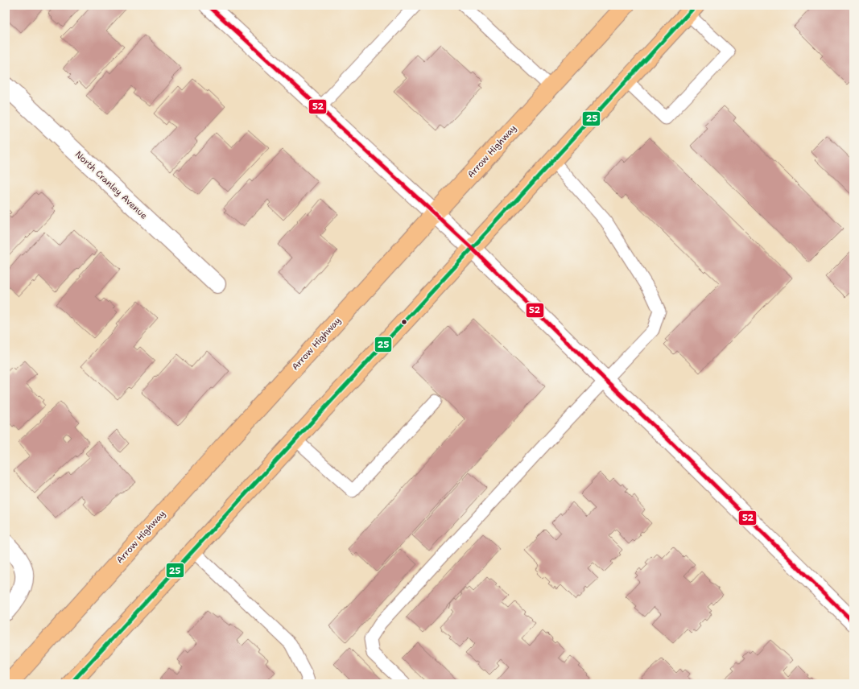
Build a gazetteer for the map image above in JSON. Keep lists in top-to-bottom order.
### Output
{
  "streets": {
    "main road": ["Arrow Highway"],
    "street": ["North Cranley Avenue"]
  },
  "lines": ["transit line 25", "transit line 52"]
}
